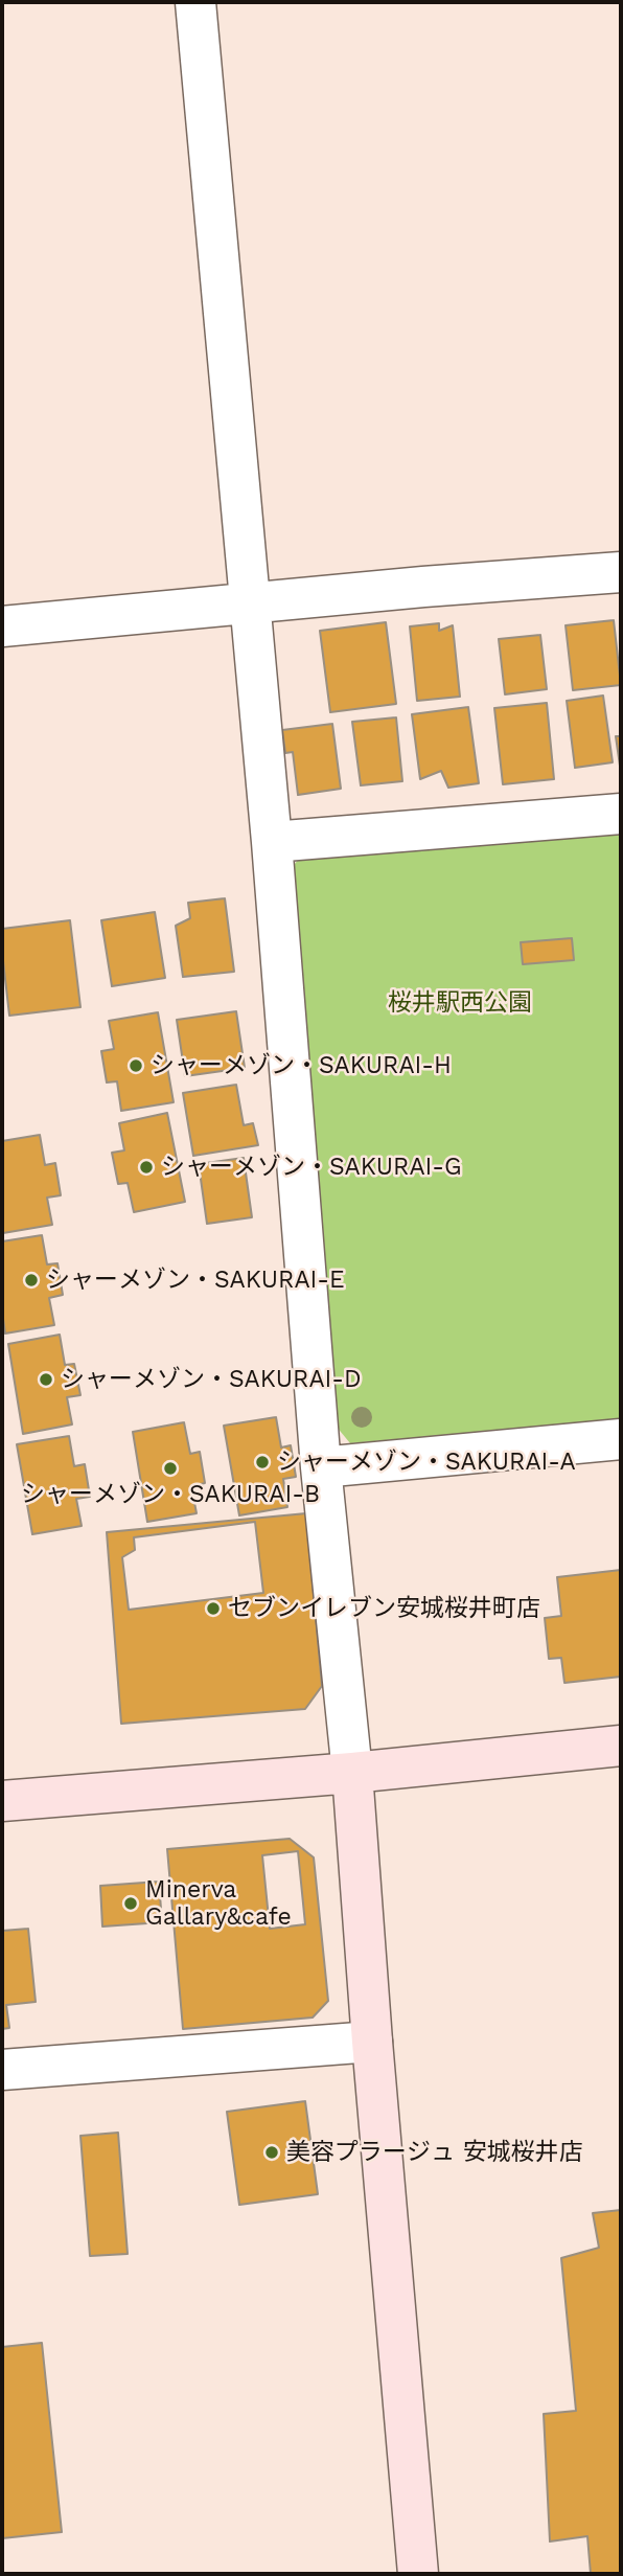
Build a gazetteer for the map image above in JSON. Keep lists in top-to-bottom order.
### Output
{
  "parks": ["桜井駅西公園"],
  "places": [
    "シャーメゾン・SAKURAI-H",
    "シャーメゾン・SAKURAI-G",
    "シャーメゾン・SAKURAI-E",
    "シャーメゾン・SAKURAI-D",
    "シャーメゾン・SAKURAI-A",
    "シャーメゾン・SAKURAI-B",
    "セブンイレブン安城桜井町店",
    "Minerva Gallary&cafe",
    "美容プラージュ 安城桜井店"
  ]
}
